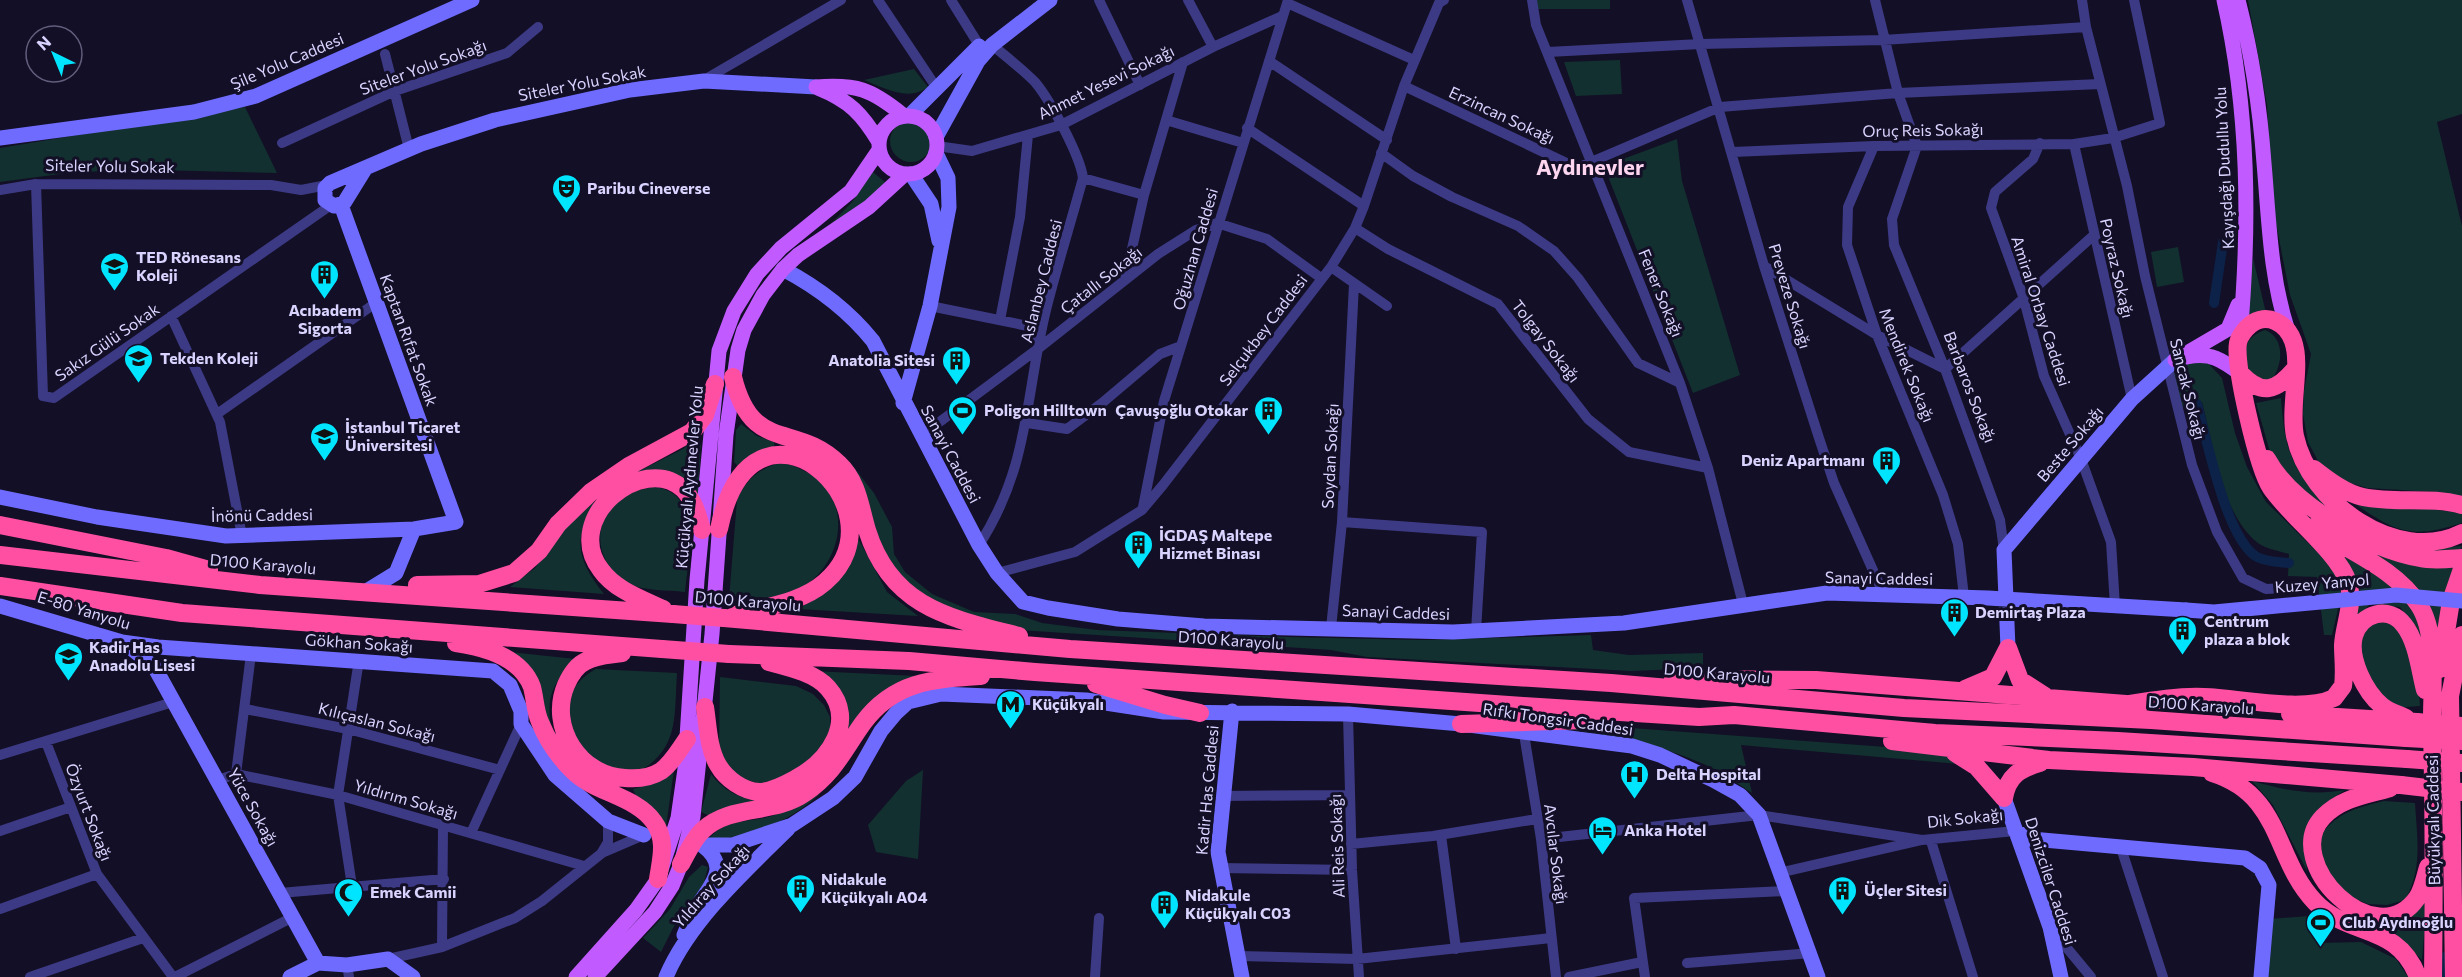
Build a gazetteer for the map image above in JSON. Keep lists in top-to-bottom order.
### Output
{
  "streets": {
    "highway": ["D100 Karayolu", "Büyükyalı Caddesi"],
    "main road": [
      "Şile Yolu Caddesi",
      "Siteler Yolu Sokak",
      "Kayışdağı Dudullu Yolu",
      "Kaptan Rıfat Sokak",
      "Barbaros Sokağı",
      "Beste Sokağı",
      "Sanayi Caddesi",
      "Küçükyalı Aydınevler Yolu",
      "İnönü Caddesi",
      "Kuzey Yanyol",
      "E-80 Yanyolu",
      "Gökhan Sokağı",
      "Rıfkı Tongsir Caddesi",
      "Kadir Has Caddesi",
      "Yüce Sokağı",
      "Dik Sokağı",
      "Denizciler Caddesi",
      "Yıldıray Sokağı"
    ],
    "street": [
      "Siteler Yolu Sokağı",
      "Ahmet Yesevi Sokağı",
      "Erzincan Sokağı",
      "Oruç Reis Sokağı",
      "Oğuzhan Caddesi",
      "Poyraz Sokağı",
      "Çatallı Sokağı",
      "Aslanbey Caddesi",
      "Fener Sokağı",
      "Preveze Sokağı",
      "Amiral Orbay Caddesi",
      "Selçukbey Caddesi",
      "Tolgay Sokağı",
      "Sakız Gülü Sokak",
      "Mendirek Sokağı",
      "Sancak Sokağı",
      "Soydan Sokağı",
      "Kılıçaslan Sokağı",
      "Yıldırım Sokağı",
      "Özyurt Sokağı",
      "Ali Reis Sokağı",
      "Avcılar Sokağı"
    ]
  },
  "crossings": [
    ["Ahmet Yesevi Sokağı", "Oğuzhan Caddesi"],
    ["Ahmet Yesevi Sokağı", "Küçükyalı Aydınevler Yolu"],
    ["Siteler Yolu Sokak", "Kaptan Rıfat Sokak"],
    ["Siteler Yolu Sokak", "Sakız Gülü Sokak"],
    ["Erzincan Sokağı", "Fener Sokağı"],
    ["Erzincan Sokağı", "Preveze Sokağı"],
    ["Erzincan Sokağı", "Selçukbey Caddesi"],
    ["Erzincan Sokağı", "Sancak Sokağı"],
    ["Oruç Reis Sokağı", "Poyraz Sokağı"],
    ["Oruç Reis Sokağı", "Preveze Sokağı"],
    ["Oruç Reis Sokağı", "Amiral Orbay Caddesi"],
    ["Oruç Reis Sokağı", "Mendirek Sokağı"],
    ["Oruç Reis Sokağı", "Barbaros Sokağı"],
    ["Oruç Reis Sokağı", "Sancak Sokağı"],
    ["Oğuzhan Caddesi", "Çatallı Sokağı"],
    ["Oğuzhan Caddesi", "Selçukbey Caddesi"],
    ["Poyraz Sokağı", "Beste Sokağı"],
    ["Çatallı Sokağı", "Aslanbey Caddesi"],
    ["Çatallı Sokağı", "Sanayi Caddesi"],
    ["Aslanbey Caddesi", "Sanayi Caddesi"],
    ["Fener Sokağı", "Tolgay Sokağı"],
    ["Fener Sokağı", "Sanayi Caddesi"],
    ["Preveze Sokağı", "Sanayi Caddesi"],
    ["Amiral Orbay Caddesi", "Beste Sokağı"],
    ["Amiral Orbay Caddesi", "Sanayi Caddesi"],
    ["Selçukbey Caddesi", "Tolgay Sokağı"],
    ["Selçukbey Caddesi", "Sanayi Caddesi"],
    ["Kaptan Rıfat Sokak", "Sakız Gülü Sokak"],
    ["Kaptan Rıfat Sokak", "İnönü Caddesi"],
    ["Mendirek Sokağı", "Sanayi Caddesi"],
    ["Barbaros Sokağı", "Beste Sokağı"],
    ["Barbaros Sokağı", "Sanayi Caddesi"],
    ["Sancak Sokağı", "Beste Sokağı"],
    ["Sanayi Caddesi", "Soydan Sokağı"],
    ["Sanayi Caddesi", "Küçükyalı Aydınevler Yolu"],
    ["Sanayi Caddesi", "Kuzey Yanyol"],
    ["E-80 Yanyolu", "Gökhan Sokağı"],
    ["E-80 Yanyolu", "Yüce Sokağı"],
    ["Rıfkı Tongsir Caddesi", "Kadir Has Caddesi"],
    ["Rıfkı Tongsir Caddesi", "Dik Sokağı"],
    ["Rıfkı Tongsir Caddesi", "Ali Reis Sokağı"],
    ["Rıfkı Tongsir Caddesi", "Avcılar Sokağı"],
    ["Rıfkı Tongsir Caddesi", "Yıldıray Sokağı"],
    ["Dik Sokağı", "Denizciler Caddesi"]
  ],
  "districts": ["Aydınevler"],
  "places": {
    "theatre": ["Paribu Cineverse"],
    "school or university": [
      "TED Rönesans Koleji",
      "Tekden Koleji",
      "İstanbul Ticaret Üniversitesi",
      "Kadir Has Anadolu Lisesi"
    ],
    "building": [
      "Acıbadem Sigorta",
      "Anatolia Sitesi",
      "Çavuşoğlu Otokar",
      "Deniz Apartmanı",
      "İGDAŞ Maltepe Hizmet Binası",
      "Demirtaş Plaza",
      "Centrum plaza a blok",
      "Nidakule Küçükyalı A04",
      "Üçler Sitesi",
      "Nidakule Küçükyalı C03"
    ],
    "sports": ["Poligon Hilltown", "Club Aydınoğlu"],
    "metro station": ["Küçükyalı"],
    "hospital": ["Delta Hospital"],
    "hotel": ["Anka Hotel"],
    "mosque": ["Emek Camii"]
  },
  "north": "top left"
}
